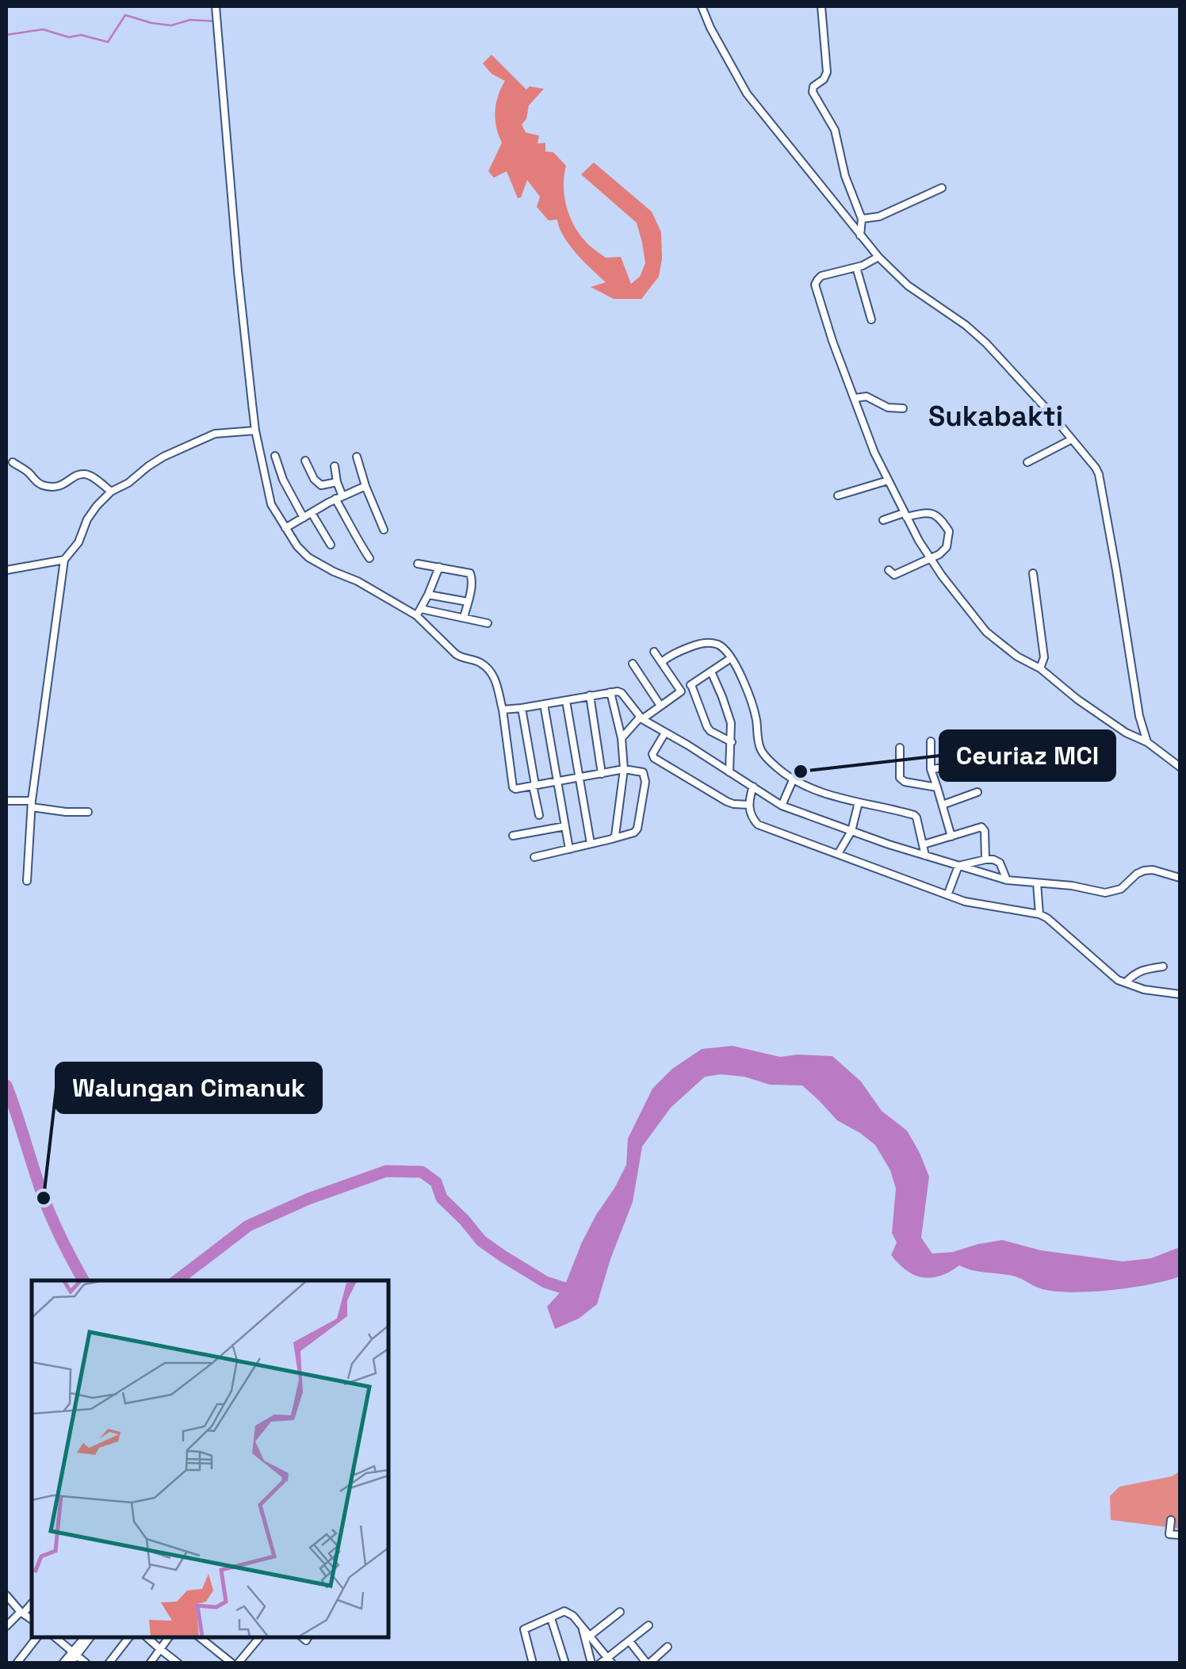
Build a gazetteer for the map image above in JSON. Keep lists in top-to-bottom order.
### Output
{
  "districts": ["Sukabakti"],
  "places": ["Ceuriaz MCI", "Walungan Cimanuk"]
}
